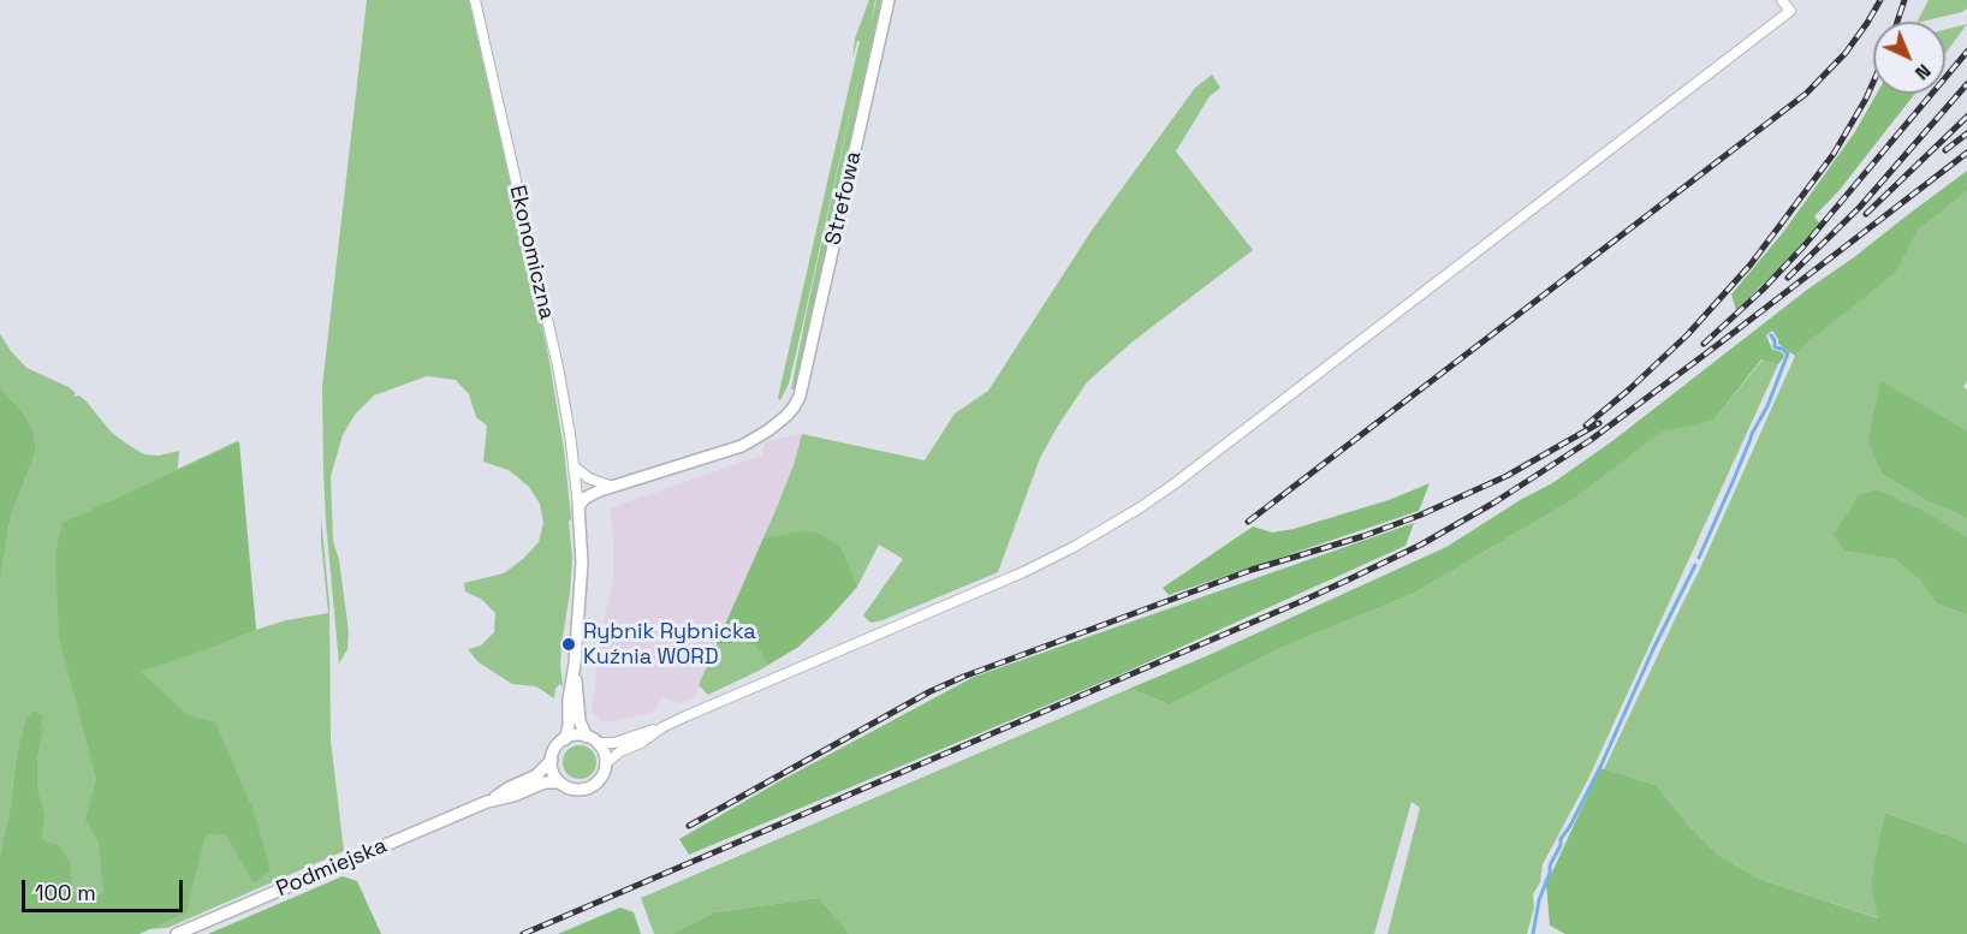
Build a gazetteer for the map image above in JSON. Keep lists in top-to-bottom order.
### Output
{
  "streets": {
    "street": ["Strefowa", "Ekonomiczna", "Podmiejska"]
  },
  "crossings": [
    ["Ekonomiczna", "Podmiejska"]
  ],
  "places": ["Rybnik Rybnicka Kuźnia WORD"],
  "scale_bar": "100 m",
  "north": "bottom right"
}
